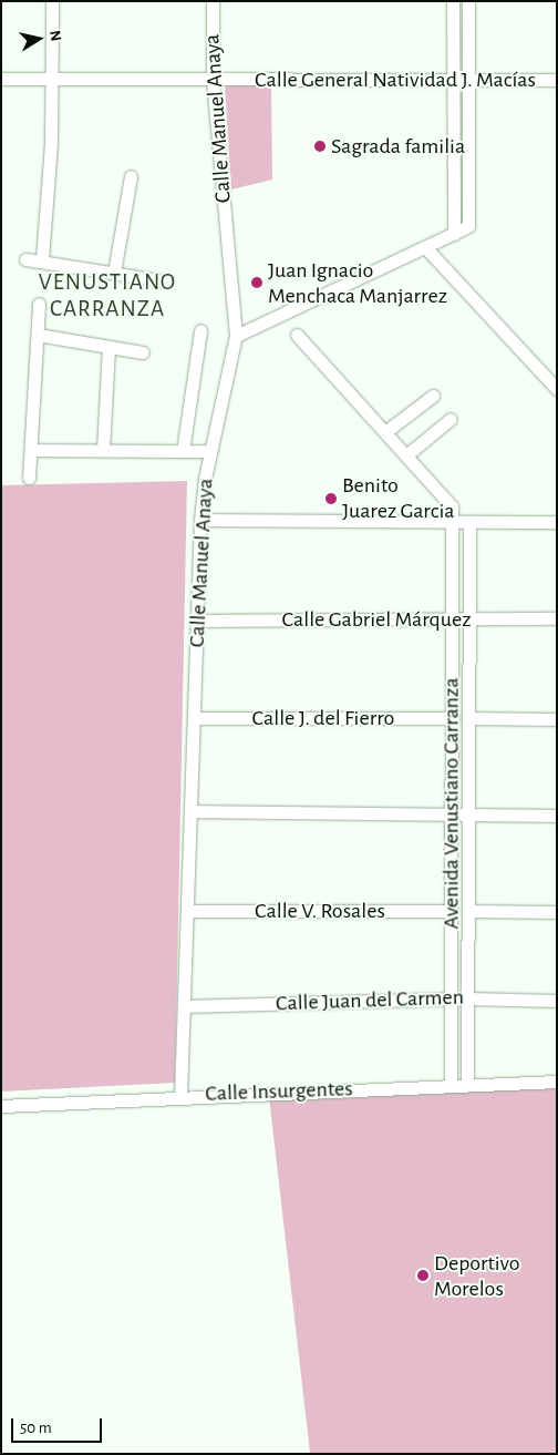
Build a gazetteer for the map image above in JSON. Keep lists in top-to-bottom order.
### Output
{
  "streets": {
    "street": [
      "Calle General Natividad J. Macías",
      "Calle Manuel Anaya",
      "Calle Gabriel Márquez",
      "Calle J. del Fierro",
      "Avenida Venustiano Carranza",
      "Calle V. Rosales",
      "Calle Juan del Carmen",
      "Calle Insurgentes"
    ]
  },
  "crossings": [
    ["Calle General Natividad J. Macías", "Calle Manuel Anaya"],
    ["Calle Manuel Anaya", "Calle Gabriel Márquez"],
    ["Calle Manuel Anaya", "Calle J. del Fierro"],
    ["Calle Manuel Anaya", "Calle V. Rosales"],
    ["Calle Manuel Anaya", "Calle Juan del Carmen"],
    ["Calle Manuel Anaya", "Calle Insurgentes"],
    ["Calle Gabriel Márquez", "Avenida Venustiano Carranza"],
    ["Calle J. del Fierro", "Avenida Venustiano Carranza"],
    ["Avenida Venustiano Carranza", "Calle V. Rosales"],
    ["Avenida Venustiano Carranza", "Calle Juan del Carmen"],
    ["Avenida Venustiano Carranza", "Calle Insurgentes"]
  ],
  "districts": ["VENUSTIANO CARRANZA"],
  "places": [
    "Sagrada familia",
    "Juan Ignacio Menchaca Manjarrez",
    "Benito Juarez Garcia",
    "Deportivo Morelos"
  ],
  "scale_bar": "50 m",
  "north": "right"
}
